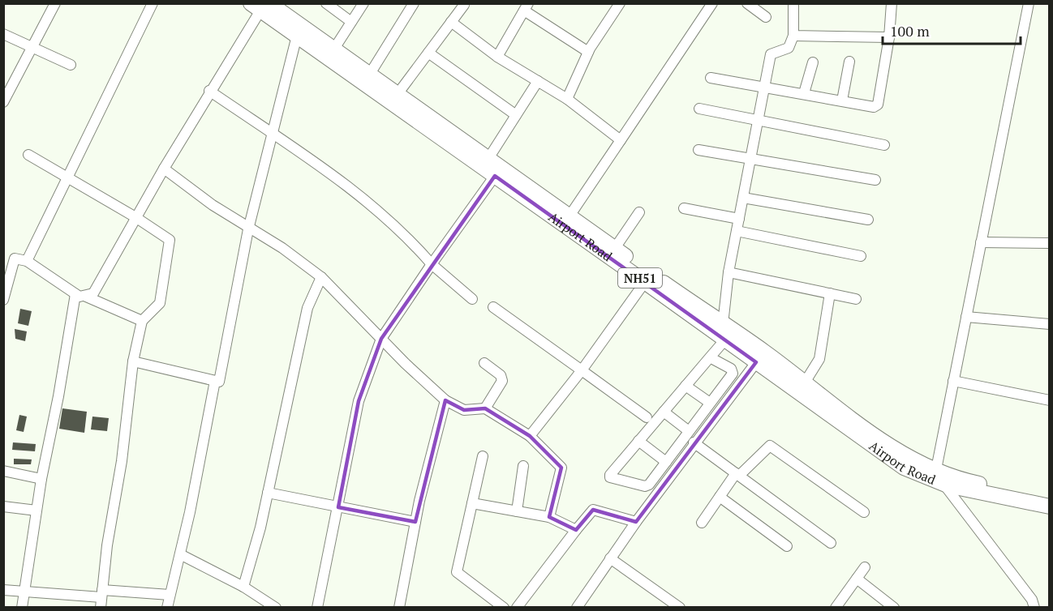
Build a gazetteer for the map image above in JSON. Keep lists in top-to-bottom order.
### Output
{
  "streets": {
    "highway": ["Airport Road", "NH51"]
  },
  "scale_bar": "100 m"
}
